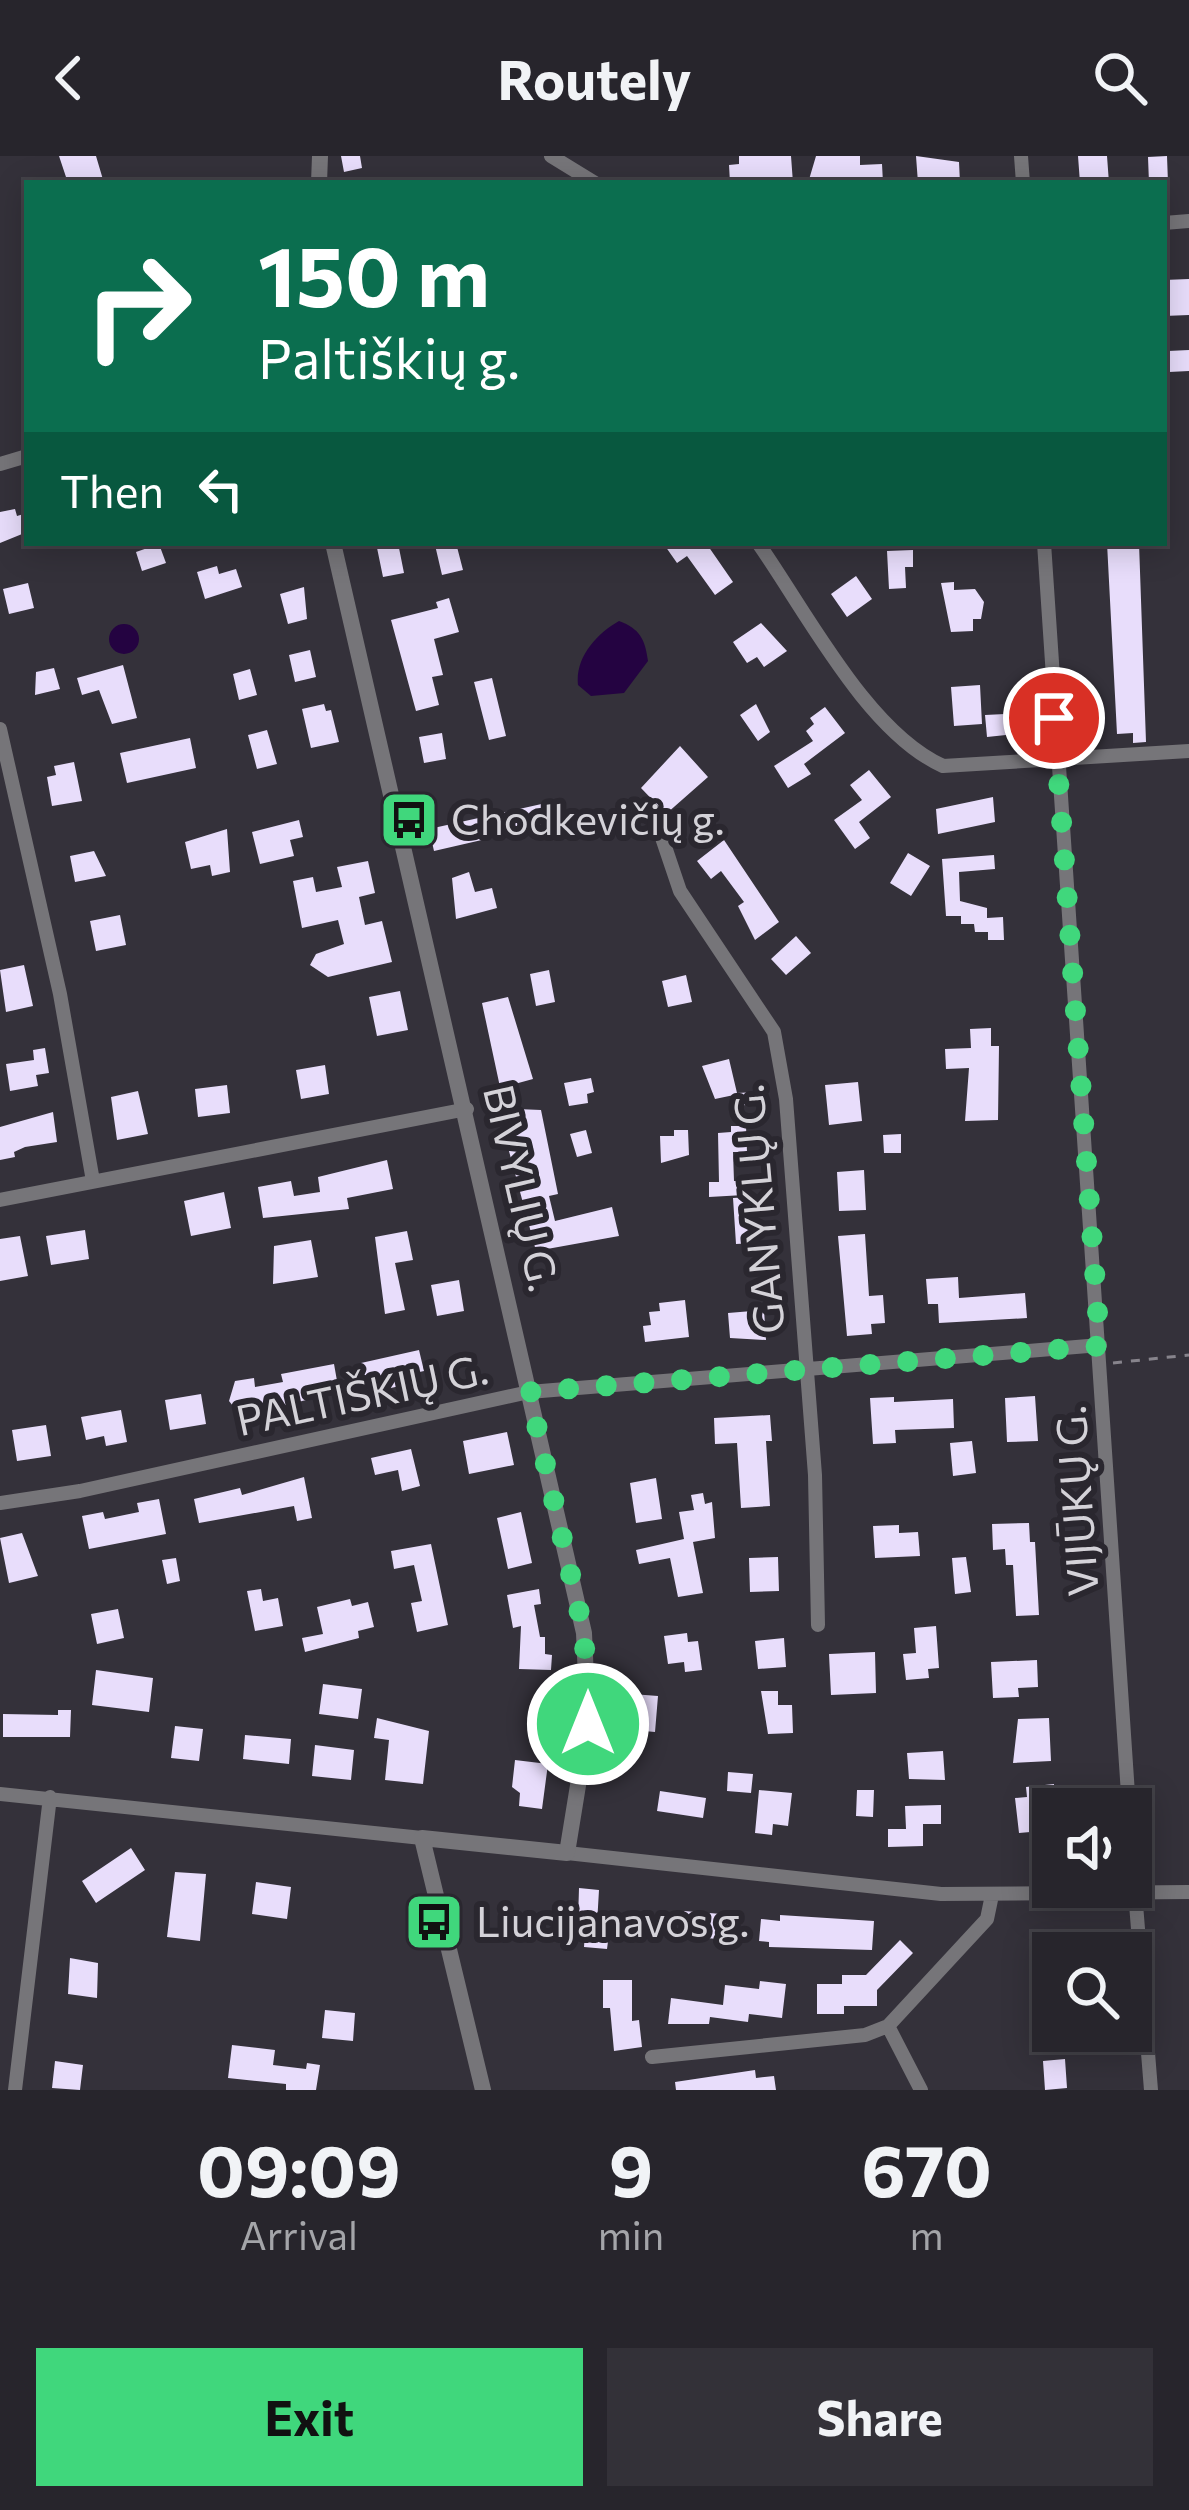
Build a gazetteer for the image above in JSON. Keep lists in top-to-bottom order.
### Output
{
  "streets": {
    "street": [
      "BIVYLIŲ G.",
      "GANYKLŲ G.",
      "PALTIŠKIŲ G.",
      "VIJŪKŲ G."
    ]
  },
  "crossings": [
    ["BIVYLIŲ G.", "PALTIŠKIŲ G."],
    ["GANYKLŲ G.", "PALTIŠKIŲ G."],
    ["PALTIŠKIŲ G.", "VIJŪKŲ G."]
  ],
  "places": {
    "bus stop": ["Chodkevičių g.", "Liucijanavos g."]
  },
  "page": {
    "header": "Routely",
    "turn": ["150 m", "Paltiškių g."],
    "then": "Then",
    "eta": [
      "09:09",
      "Arrival",
      "9",
      "min",
      "670",
      "m"
    ],
    "buttons": ["Exit", "Share"]
  }
}
